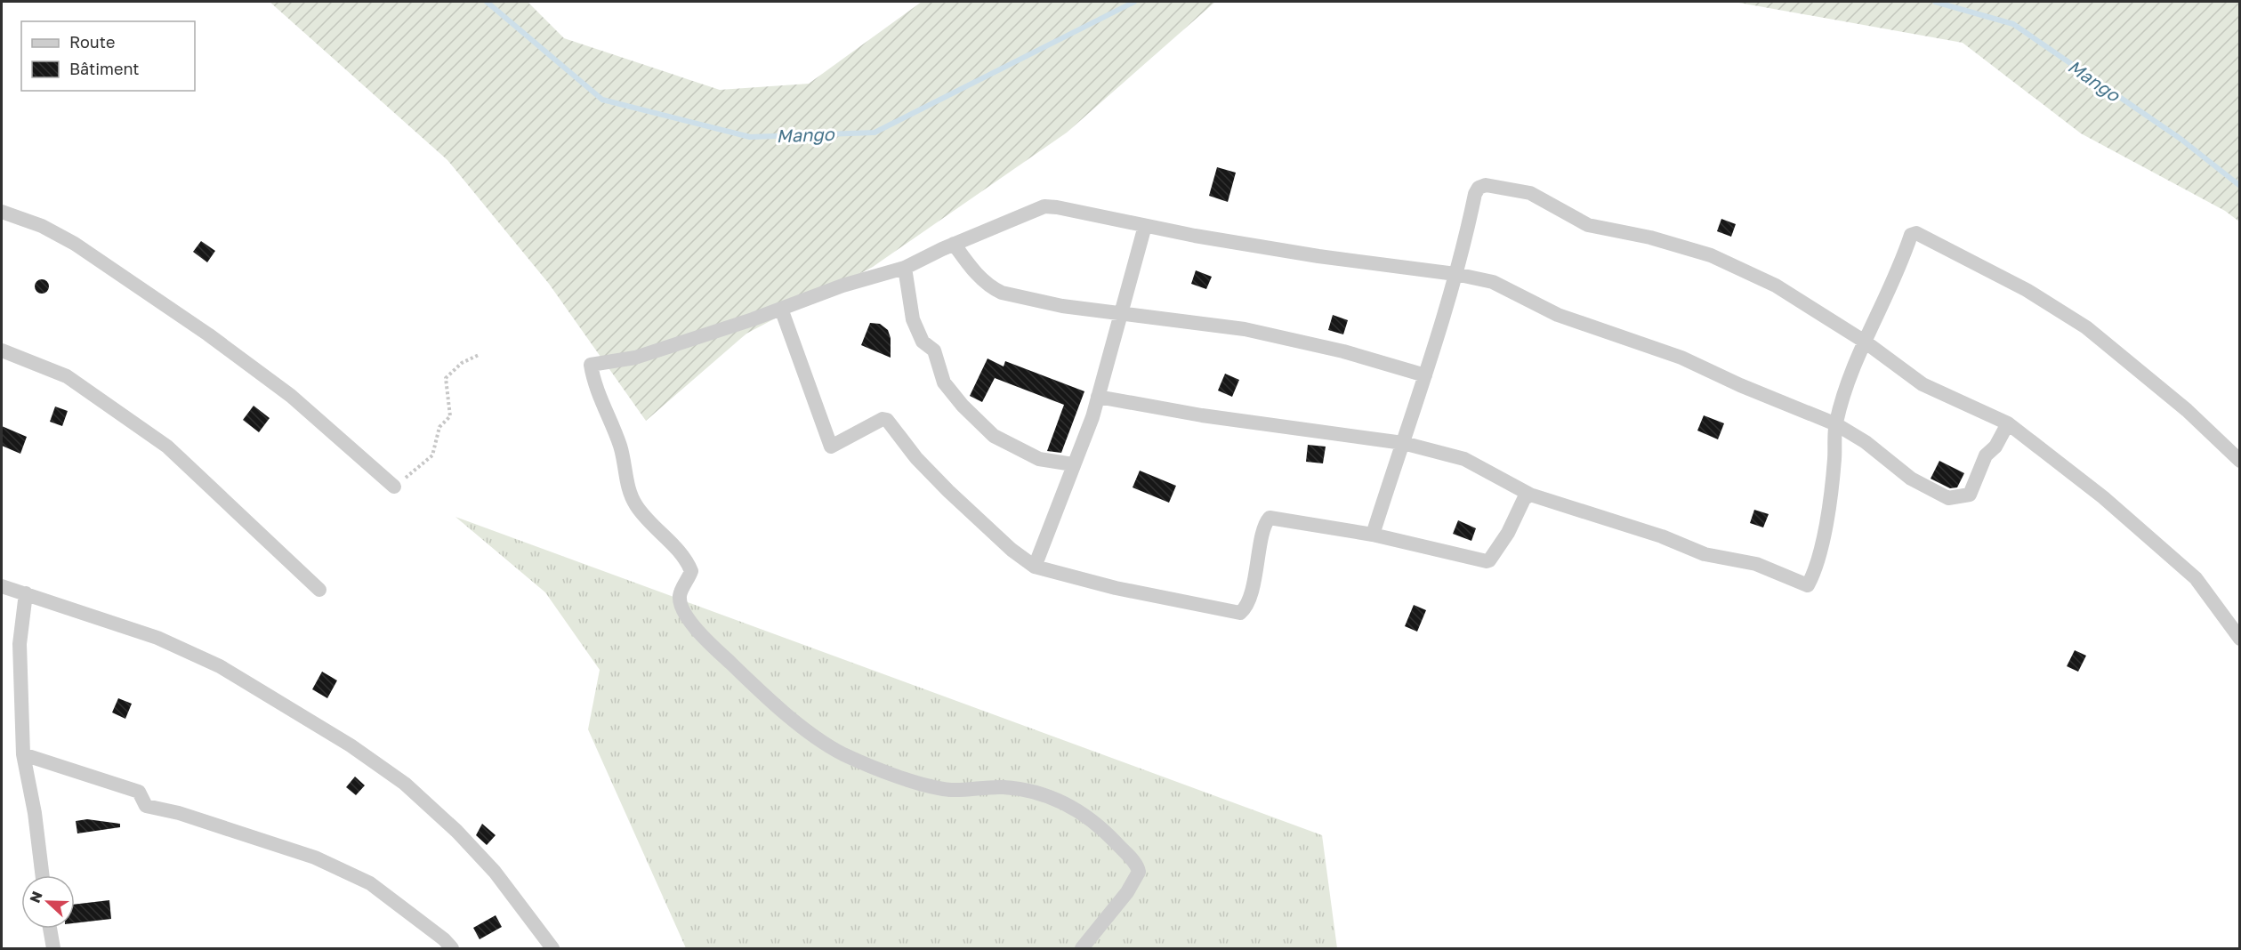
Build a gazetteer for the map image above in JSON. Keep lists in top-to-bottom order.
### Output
{
  "water": ["Mango"],
  "legend": ["Route", "Bâtiment"],
  "north": "left"
}
